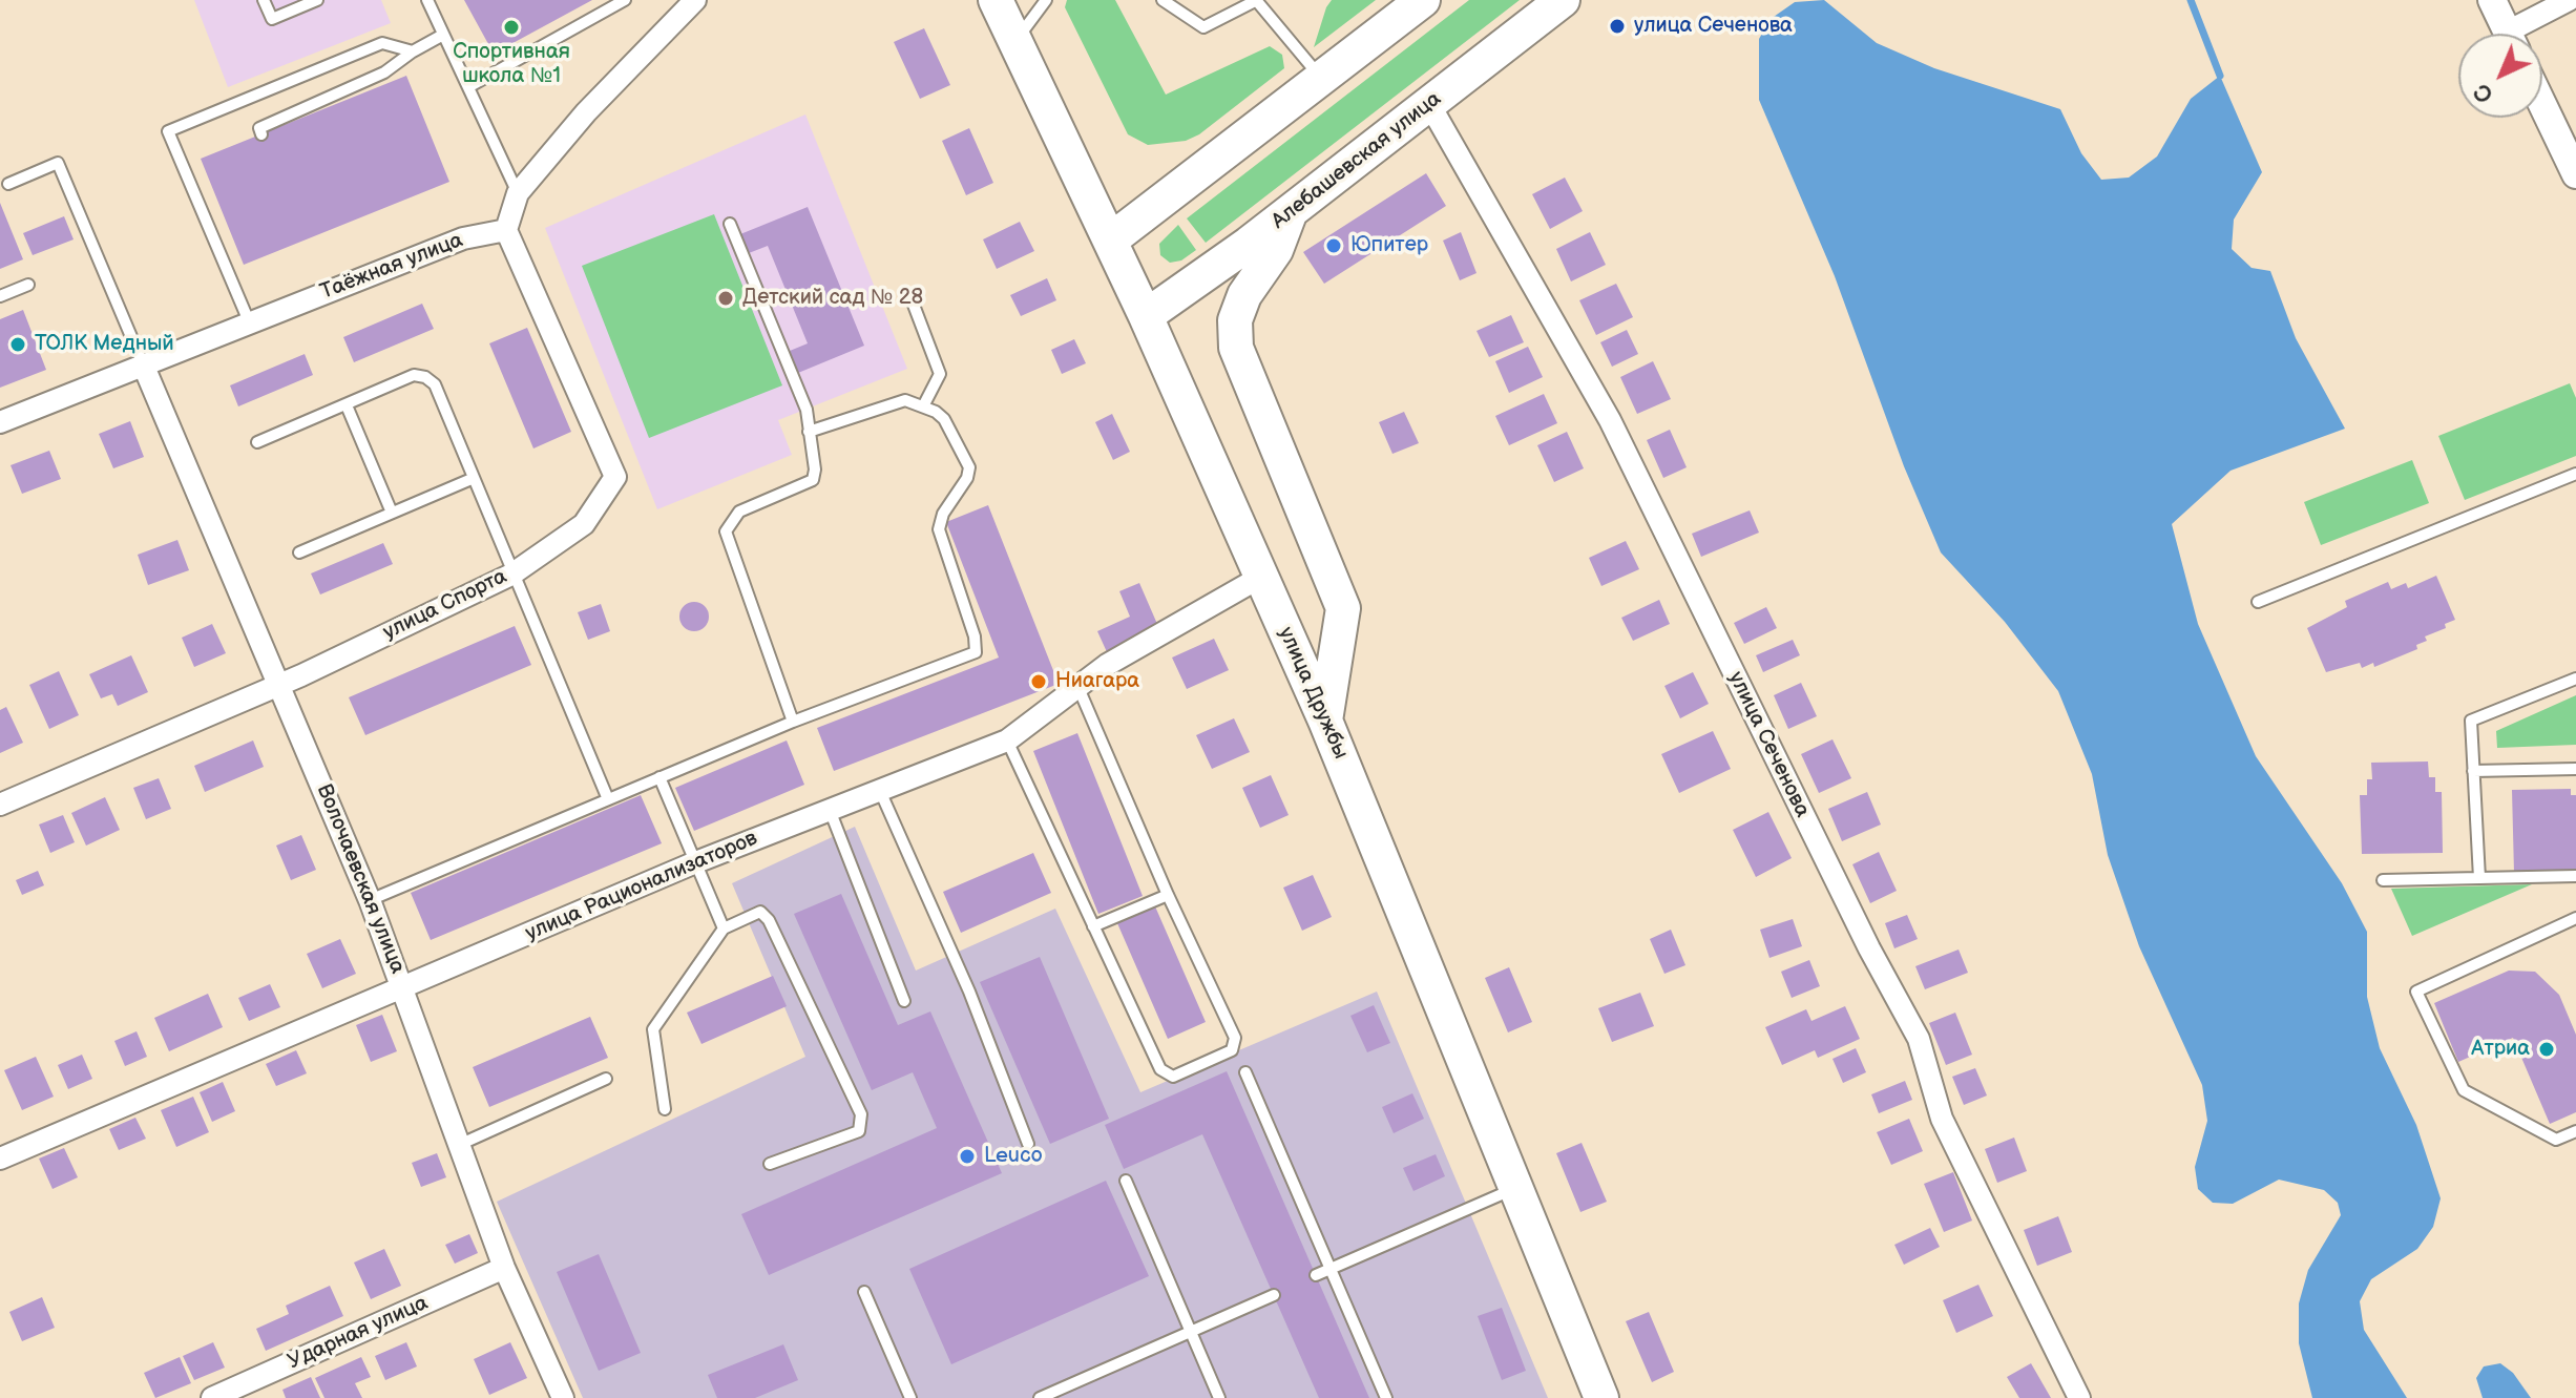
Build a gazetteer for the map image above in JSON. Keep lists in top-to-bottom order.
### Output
{
  "streets": {
    "main road": ["Алебашевская улица", "улица Дружбы"],
    "street": [
      "Таёжная улица",
      "улица Спорта",
      "улица Сеченова",
      "Волочаевская улица",
      "улица Рационализаторов",
      "Ударная улица"
    ]
  },
  "crossings": [
    ["Алебашевская улица", "улица Дружбы"],
    ["Алебашевская улица", "улица Сеченова"],
    ["Таёжная улица", "улица Спорта"],
    ["Таёжная улица", "Волочаевская улица"],
    ["улица Спорта", "Волочаевская улица"],
    ["улица Дружбы", "улица Рационализаторов"],
    ["Волочаевская улица", "улица Рационализаторов"],
    ["Волочаевская улица", "Ударная улица"]
  ],
  "places": [
    "улица Сеченова",
    "Спортивная школа №1",
    "Юпитер",
    "Детский сад № 28",
    "ТОЛК Медный",
    "Ниагара",
    "Атриа",
    "Leuco"
  ],
  "north": "bottom left"
}
